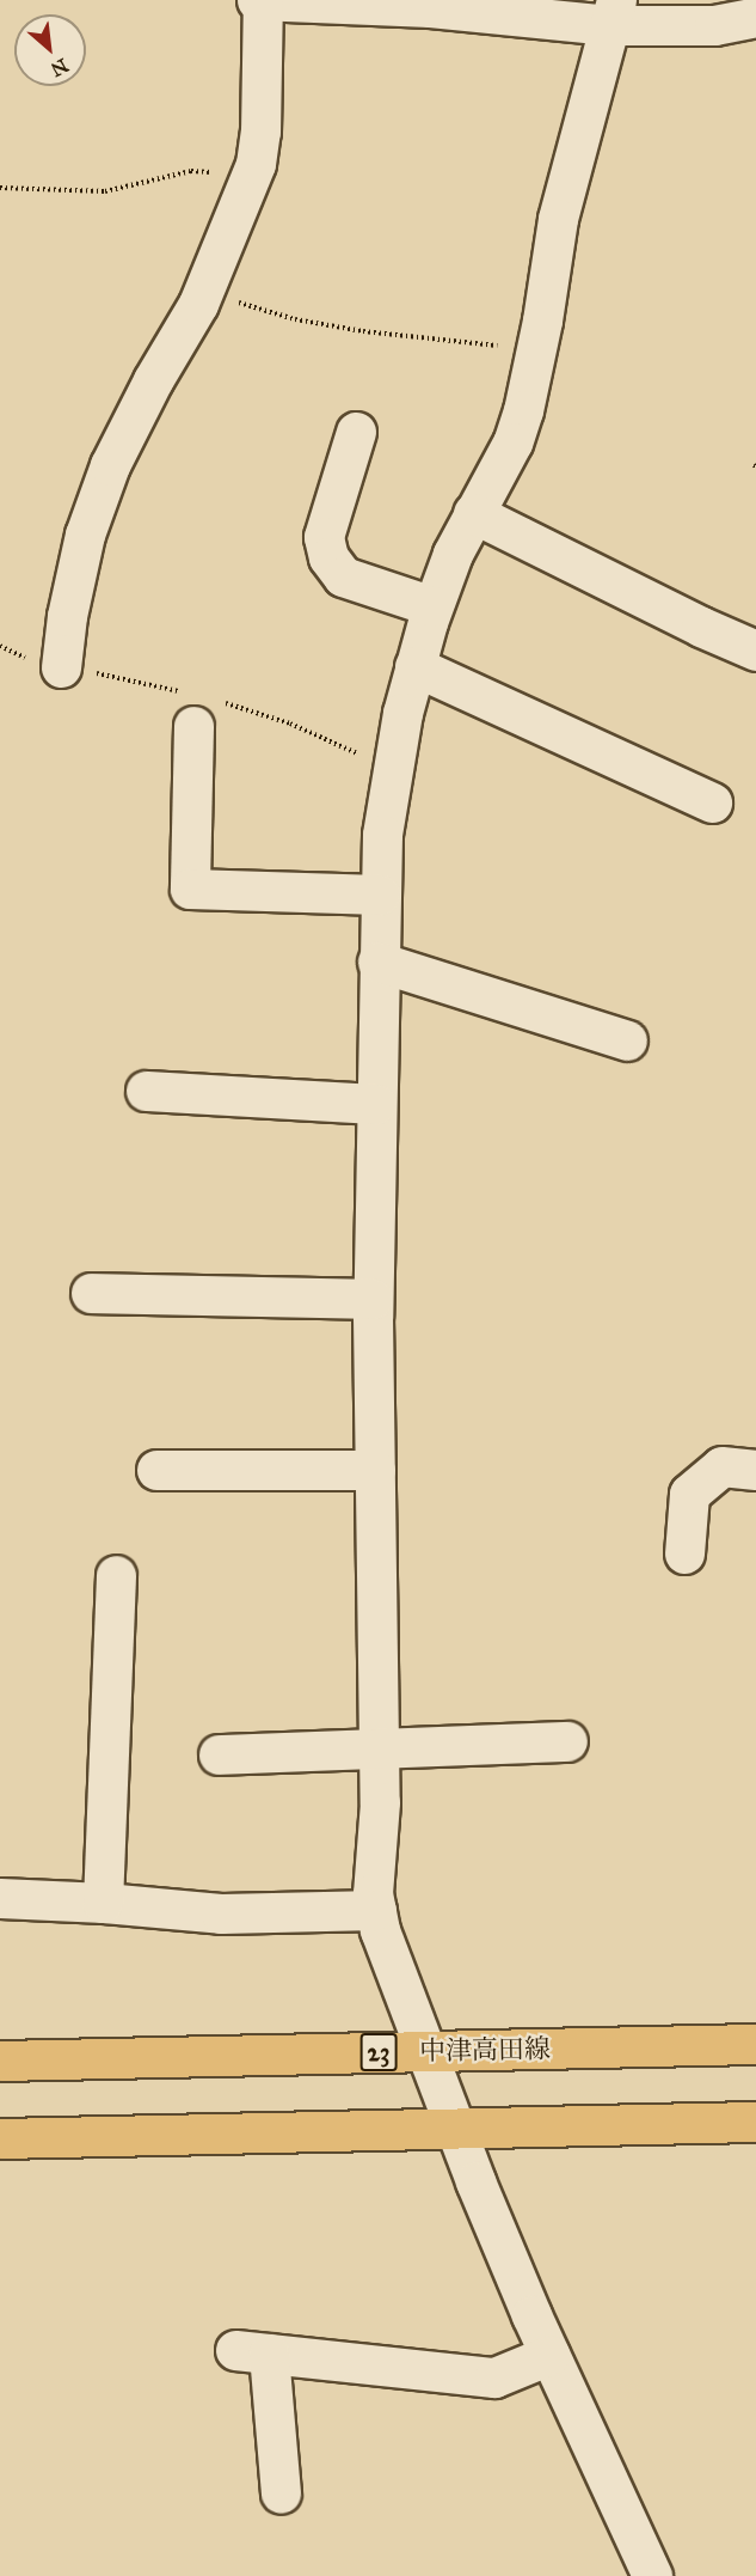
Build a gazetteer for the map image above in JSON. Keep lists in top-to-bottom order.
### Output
{
  "streets": {
    "main road": ["中津高田線", "23"]
  },
  "north": "bottom right"
}
